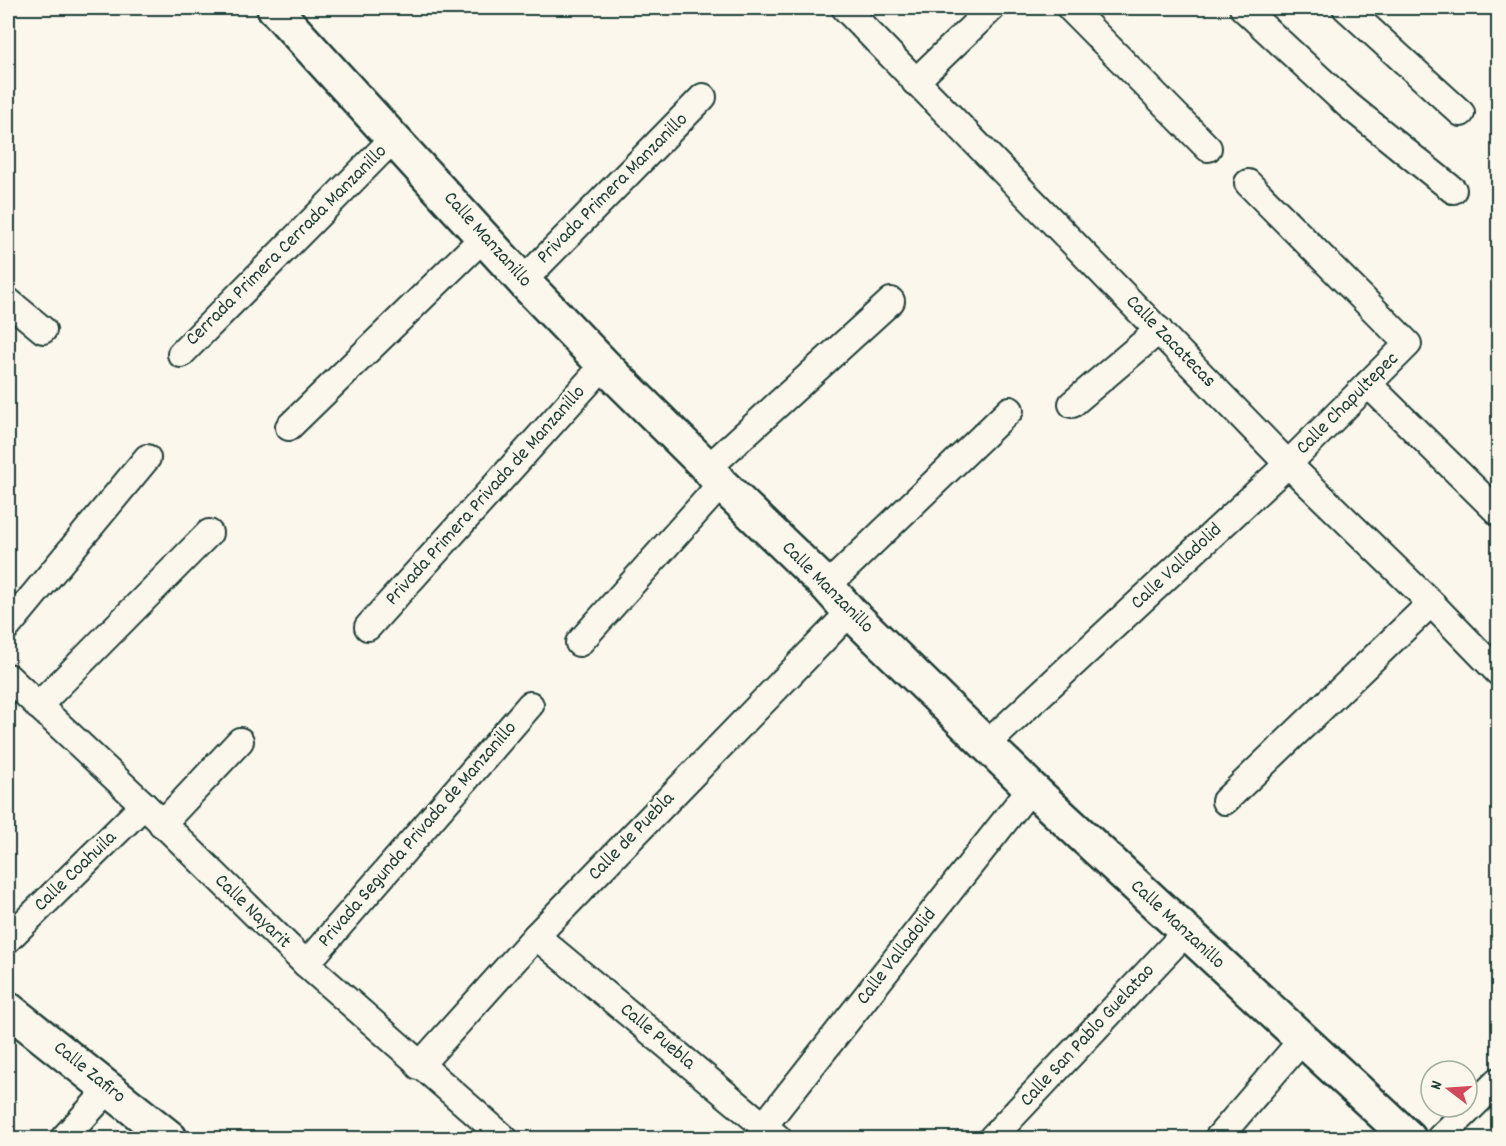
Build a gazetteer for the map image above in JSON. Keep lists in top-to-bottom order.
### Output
{
  "streets": {
    "street": [
      "Privada Primera Manzanillo",
      "Calle Manzanillo",
      "Cerrada Primera Cerrada Manzanillo",
      "Calle Zacatecas",
      "Calle Chapultepec",
      "Privada Primera Privada de Manzanillo",
      "Calle Valladolid",
      "Privada Segunda Privada de Manzanillo",
      "Calle de Puebla",
      "Calle Coahuila",
      "Calle Nayarit",
      "Calle San Pablo Guelatao",
      "Calle Puebla",
      "Calle Zafiro"
    ]
  },
  "crossings": [
    ["Privada Primera Manzanillo", "Calle Manzanillo"],
    ["Calle Manzanillo", "Cerrada Primera Cerrada Manzanillo"],
    ["Calle Manzanillo", "Privada Primera Privada de Manzanillo"],
    ["Calle Manzanillo", "Calle Valladolid"],
    ["Calle Manzanillo", "Calle de Puebla"],
    ["Calle Manzanillo", "Calle San Pablo Guelatao"],
    ["Calle Zacatecas", "Calle Chapultepec"],
    ["Calle Zacatecas", "Calle Valladolid"],
    ["Calle Chapultepec", "Calle Valladolid"],
    ["Calle Valladolid", "Calle Puebla"],
    ["Privada Segunda Privada de Manzanillo", "Calle Nayarit"],
    ["Calle de Puebla", "Calle Nayarit"],
    ["Calle de Puebla", "Calle Puebla"],
    ["Calle Coahuila", "Calle Nayarit"]
  ],
  "north": "left"
}
